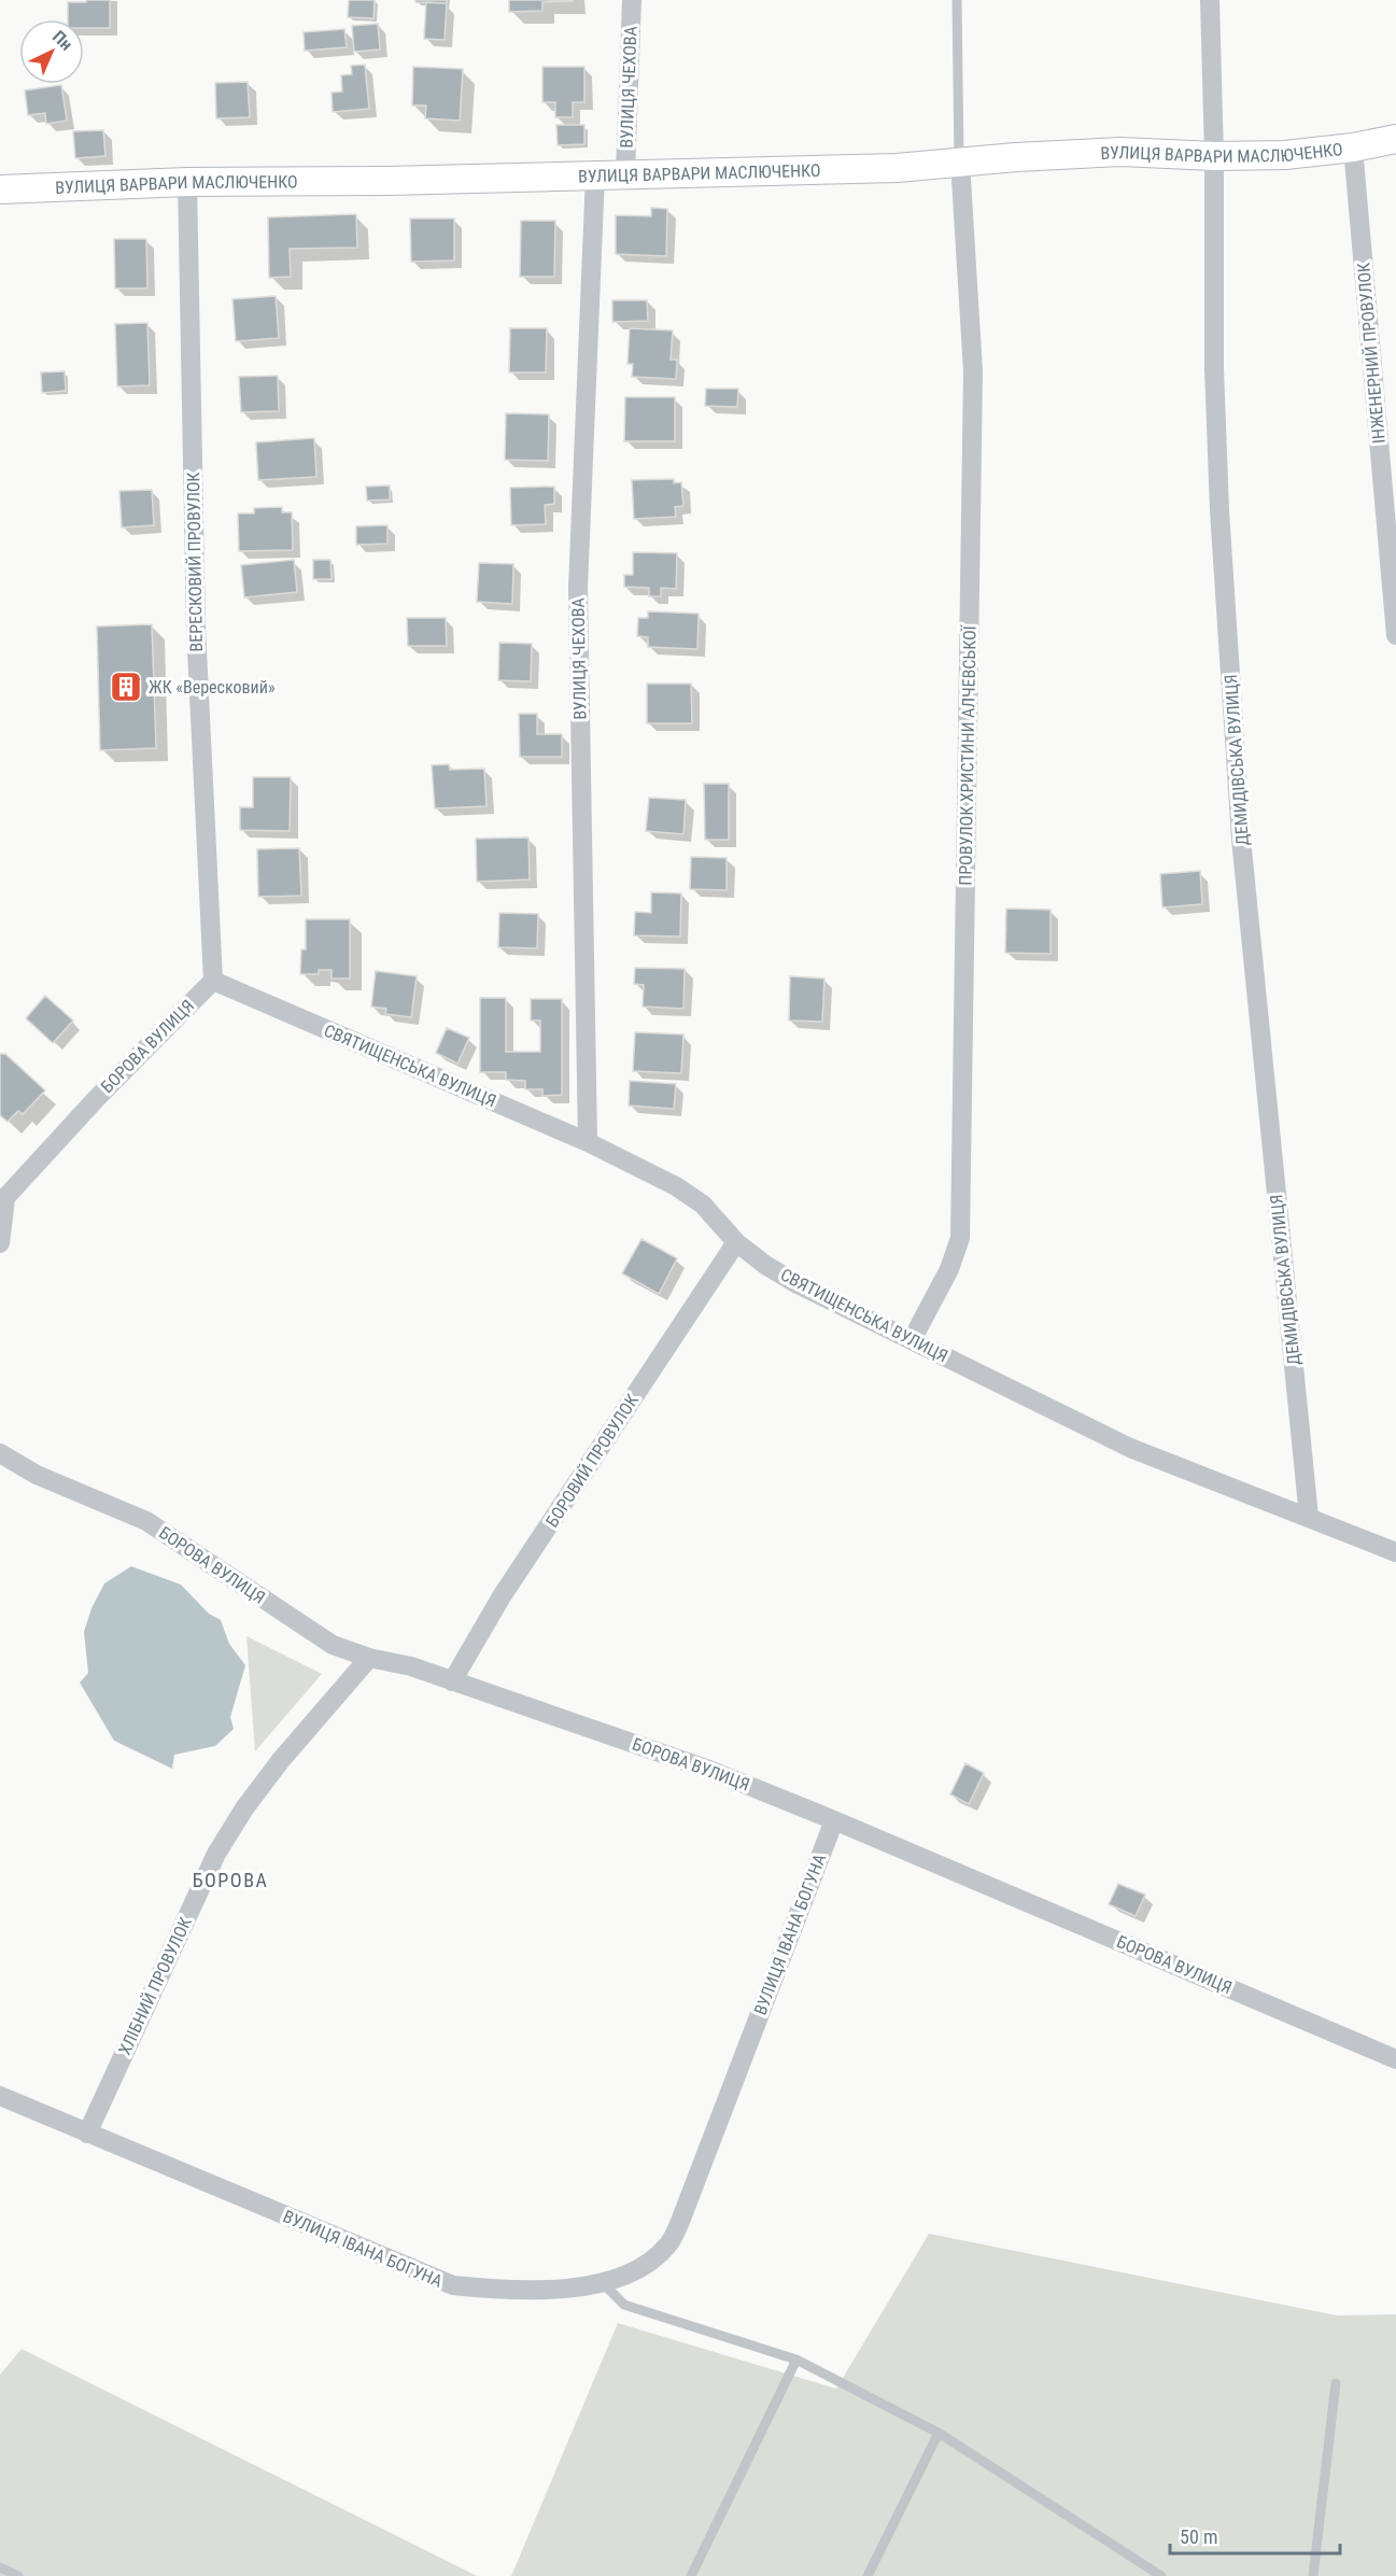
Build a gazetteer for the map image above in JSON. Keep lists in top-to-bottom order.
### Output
{
  "streets": {
    "street": [
      "ВУЛИЦЯ ЧЕХОВА",
      "ВУЛИЦЯ ВАРВАРИ МАСЛЮЧЕНКО",
      "ІНЖЕНЕРНИЙ ПРОВУЛОК",
      "ВЕРЕСКОВИЙ ПРОВУЛОК",
      "ПРОВУЛОК ХРИСТИНИ АЛЧЕВСЬКОЇ",
      "ДЕМИДІВСЬКА ВУЛИЦЯ",
      "БОРОВА ВУЛИЦЯ",
      "СВЯТИЩЕНСЬКА ВУЛИЦЯ",
      "БОРОВИЙ ПРОВУЛОК",
      "ВУЛИЦЯ ІВАНА БОГУНА",
      "ХЛІБНИЙ ПРОВУЛОК"
    ]
  },
  "crossings": [
    ["ВУЛИЦЯ ЧЕХОВА", "ВУЛИЦЯ ВАРВАРИ МАСЛЮЧЕНКО"],
    ["ВУЛИЦЯ ЧЕХОВА", "СВЯТИЩЕНСЬКА ВУЛИЦЯ"],
    ["ВУЛИЦЯ ВАРВАРИ МАСЛЮЧЕНКО", "ІНЖЕНЕРНИЙ ПРОВУЛОК"],
    ["ВУЛИЦЯ ВАРВАРИ МАСЛЮЧЕНКО", "ВЕРЕСКОВИЙ ПРОВУЛОК"],
    ["ВУЛИЦЯ ВАРВАРИ МАСЛЮЧЕНКО", "ПРОВУЛОК ХРИСТИНИ АЛЧЕВСЬКОЇ"],
    ["ВУЛИЦЯ ВАРВАРИ МАСЛЮЧЕНКО", "ДЕМИДІВСЬКА ВУЛИЦЯ"],
    ["ВЕРЕСКОВИЙ ПРОВУЛОК", "БОРОВА ВУЛИЦЯ"],
    ["ВЕРЕСКОВИЙ ПРОВУЛОК", "СВЯТИЩЕНСЬКА ВУЛИЦЯ"],
    ["ПРОВУЛОК ХРИСТИНИ АЛЧЕВСЬКОЇ", "СВЯТИЩЕНСЬКА ВУЛИЦЯ"],
    ["ДЕМИДІВСЬКА ВУЛИЦЯ", "СВЯТИЩЕНСЬКА ВУЛИЦЯ"],
    ["БОРОВА ВУЛИЦЯ", "СВЯТИЩЕНСЬКА ВУЛИЦЯ"],
    ["БОРОВА ВУЛИЦЯ", "БОРОВИЙ ПРОВУЛОК"],
    ["БОРОВА ВУЛИЦЯ", "ВУЛИЦЯ ІВАНА БОГУНА"],
    ["БОРОВА ВУЛИЦЯ", "ХЛІБНИЙ ПРОВУЛОК"],
    ["СВЯТИЩЕНСЬКА ВУЛИЦЯ", "БОРОВИЙ ПРОВУЛОК"],
    ["ВУЛИЦЯ ІВАНА БОГУНА", "ХЛІБНИЙ ПРОВУЛОК"]
  ],
  "districts": ["БОРОВА"],
  "places": {
    "building": ["ЖК «Вересковий»"]
  },
  "scale_bar": "50 m",
  "north": "top right"
}
